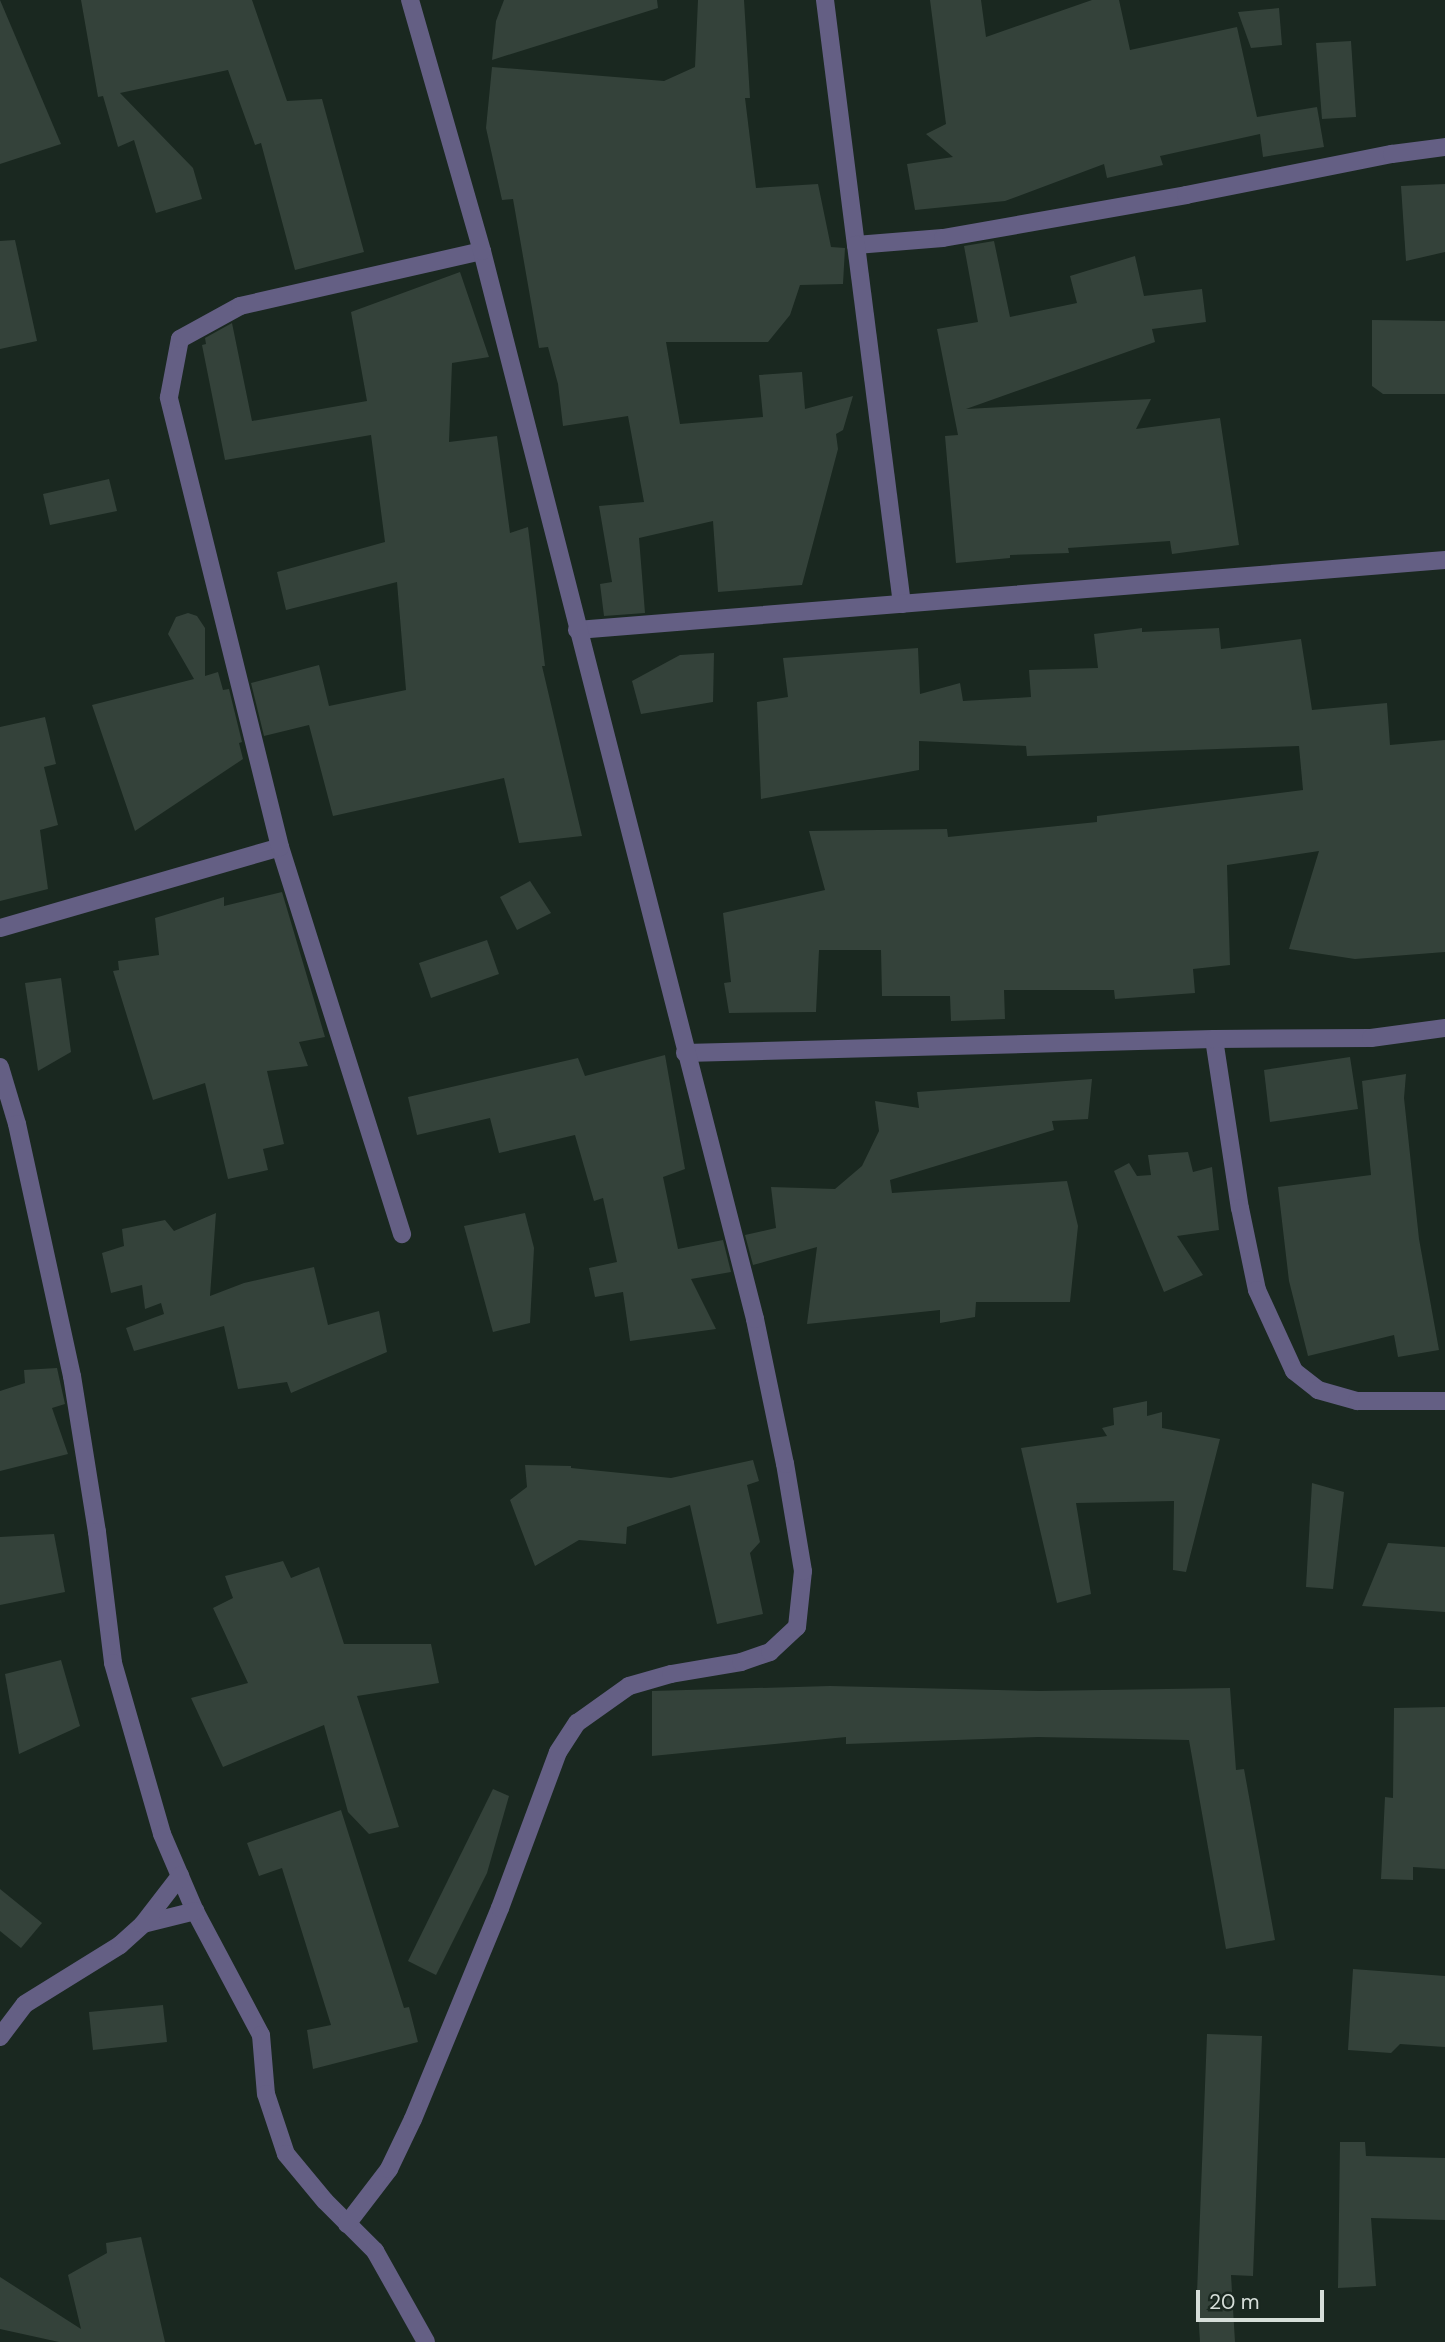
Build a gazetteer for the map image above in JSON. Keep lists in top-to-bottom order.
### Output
{
  "scale_bar": "20 m"
}
